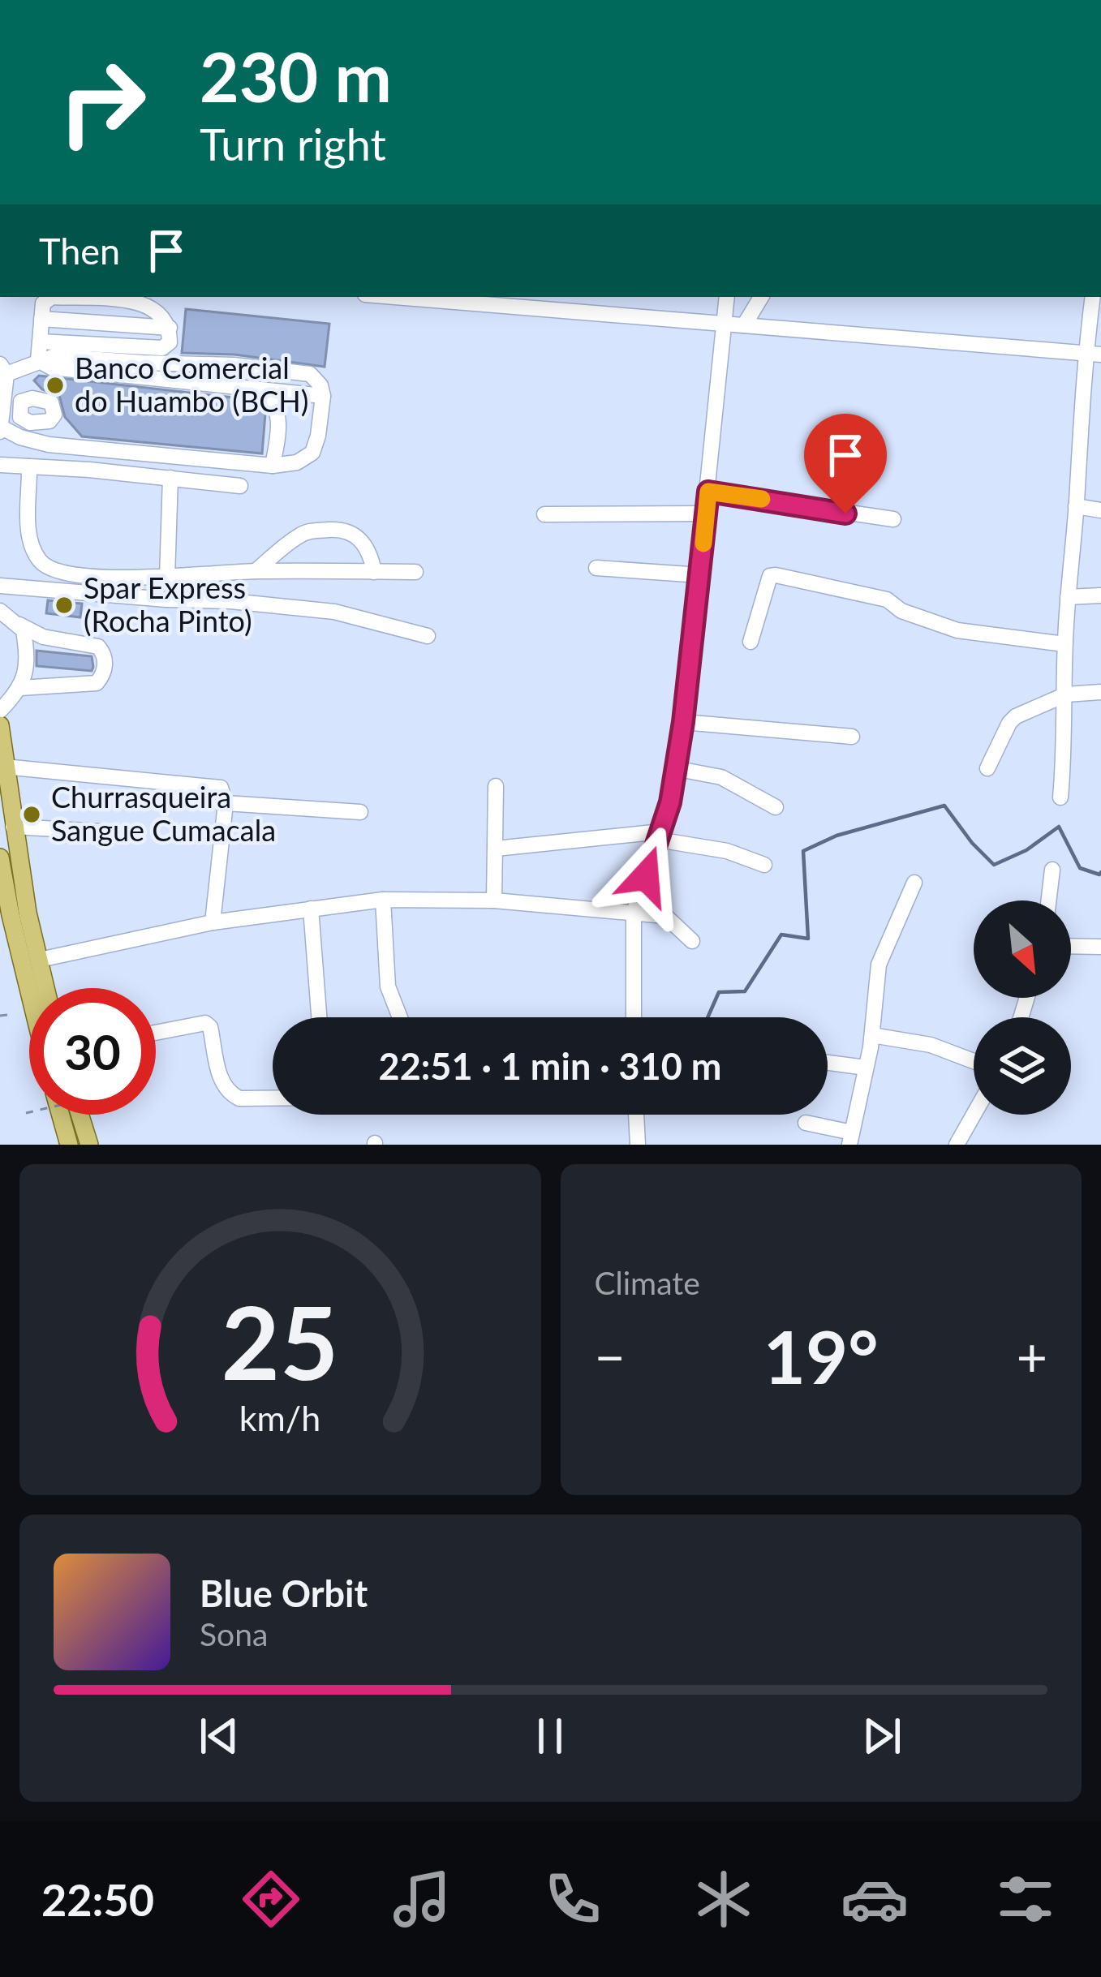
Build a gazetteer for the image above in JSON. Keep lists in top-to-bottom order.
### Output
{
  "places": ["Banco Comercial do Huambo (BCH)", "Spar Express (Rocha Pinto)", "Churrasqueira Sangue Cumacala"],
  "north": "bottom right",
  "page": {
    "turn": ["230 m", "Turn right"],
    "then": "Then",
    "limit": "30",
    "trip": "22:51 · 1 min · 310 m",
    "tile": "Climate",
    "heat": ["−", "19°", "+"],
    "song": ["Blue Orbit", "Sona"],
    "tabs": "22:50",
    "gauge": ["25", "km/h"]
  }
}
